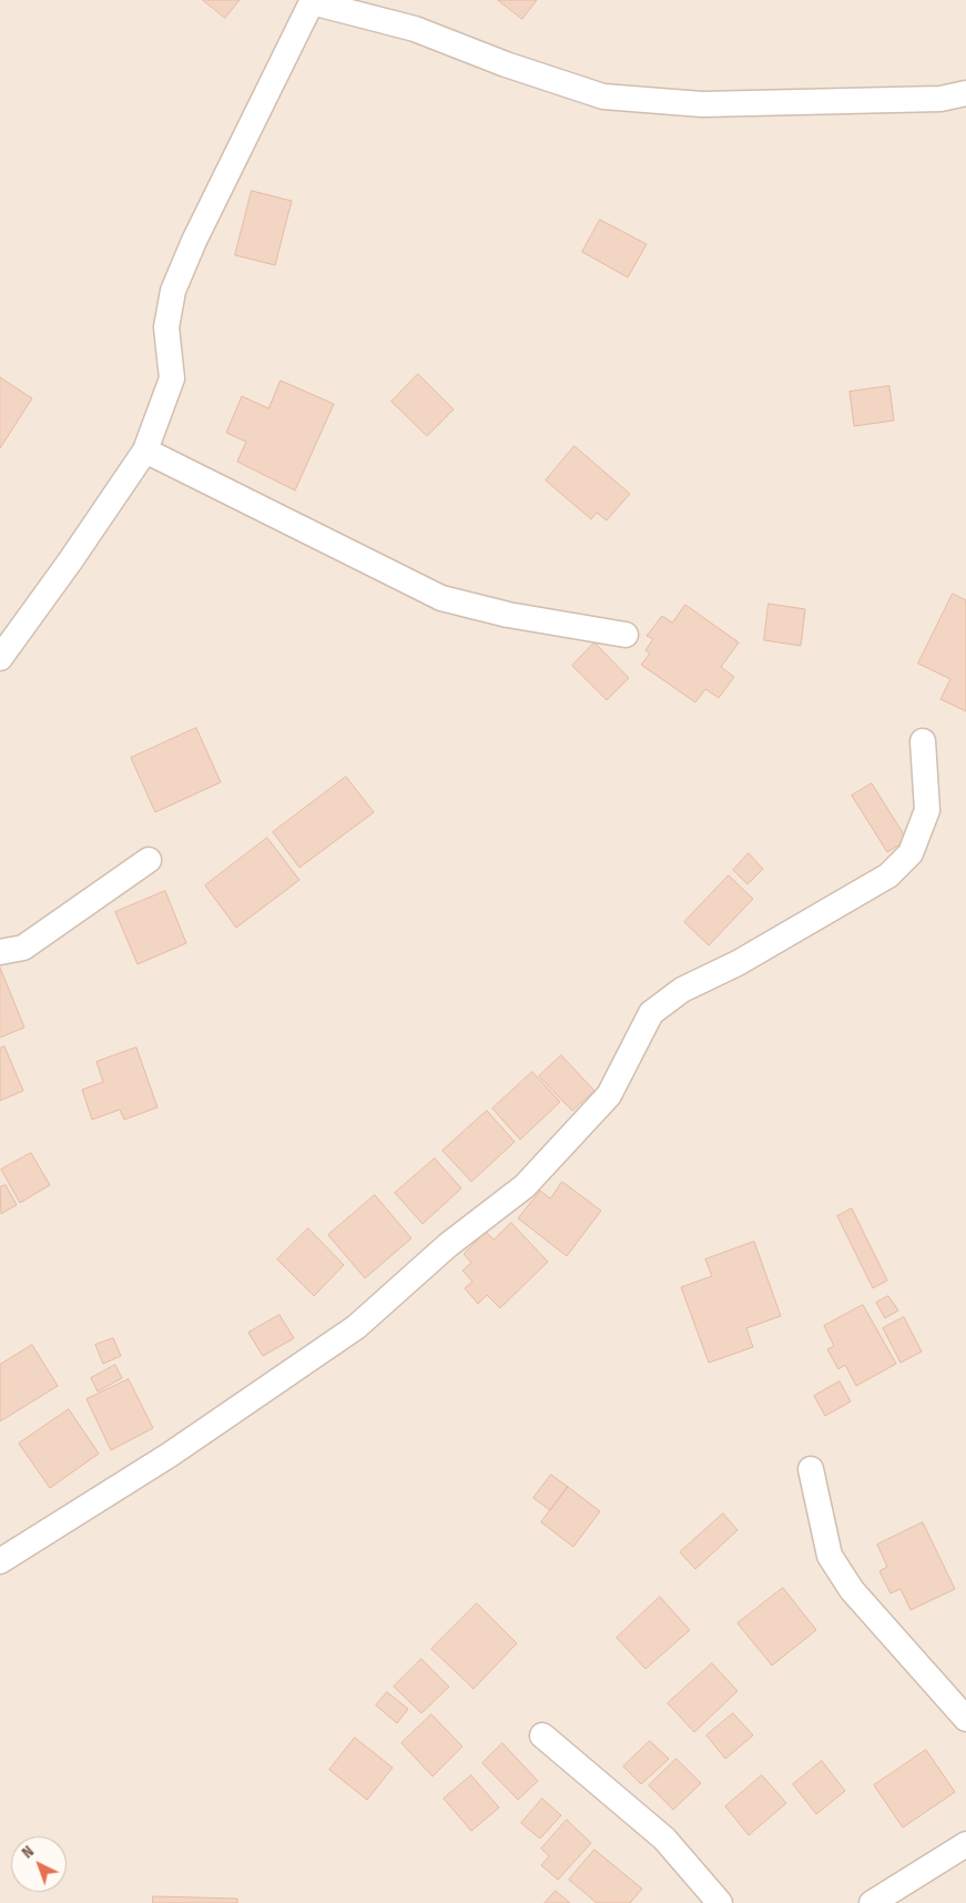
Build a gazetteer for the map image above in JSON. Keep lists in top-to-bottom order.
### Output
{
  "north": "top left"
}
